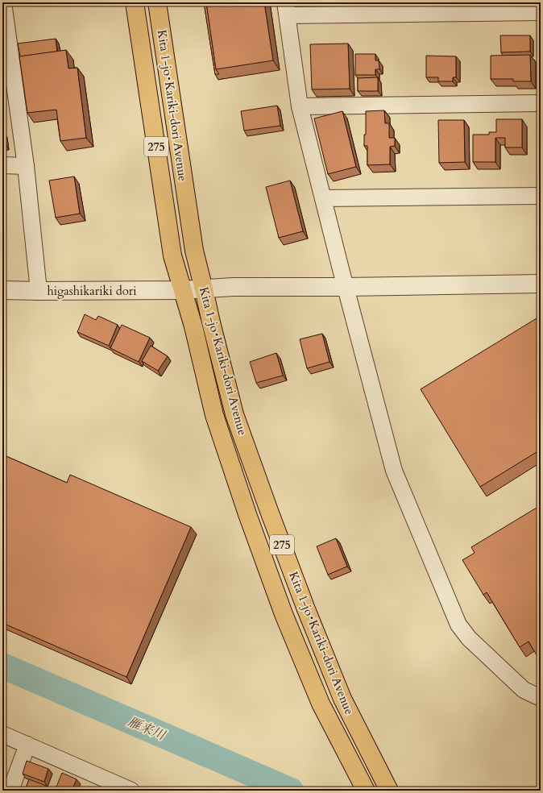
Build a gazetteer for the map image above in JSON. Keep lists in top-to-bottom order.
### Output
{
  "streets": {
    "highway": ["Kita 1-jo･Kariki-dori Avenue", "275"],
    "street": ["higashikariki dori"]
  },
  "crossings": [
    ["Kita 1-jo･Kariki-dori Avenue", "higashikariki dori"]
  ],
  "water": ["雁来川"]
}
